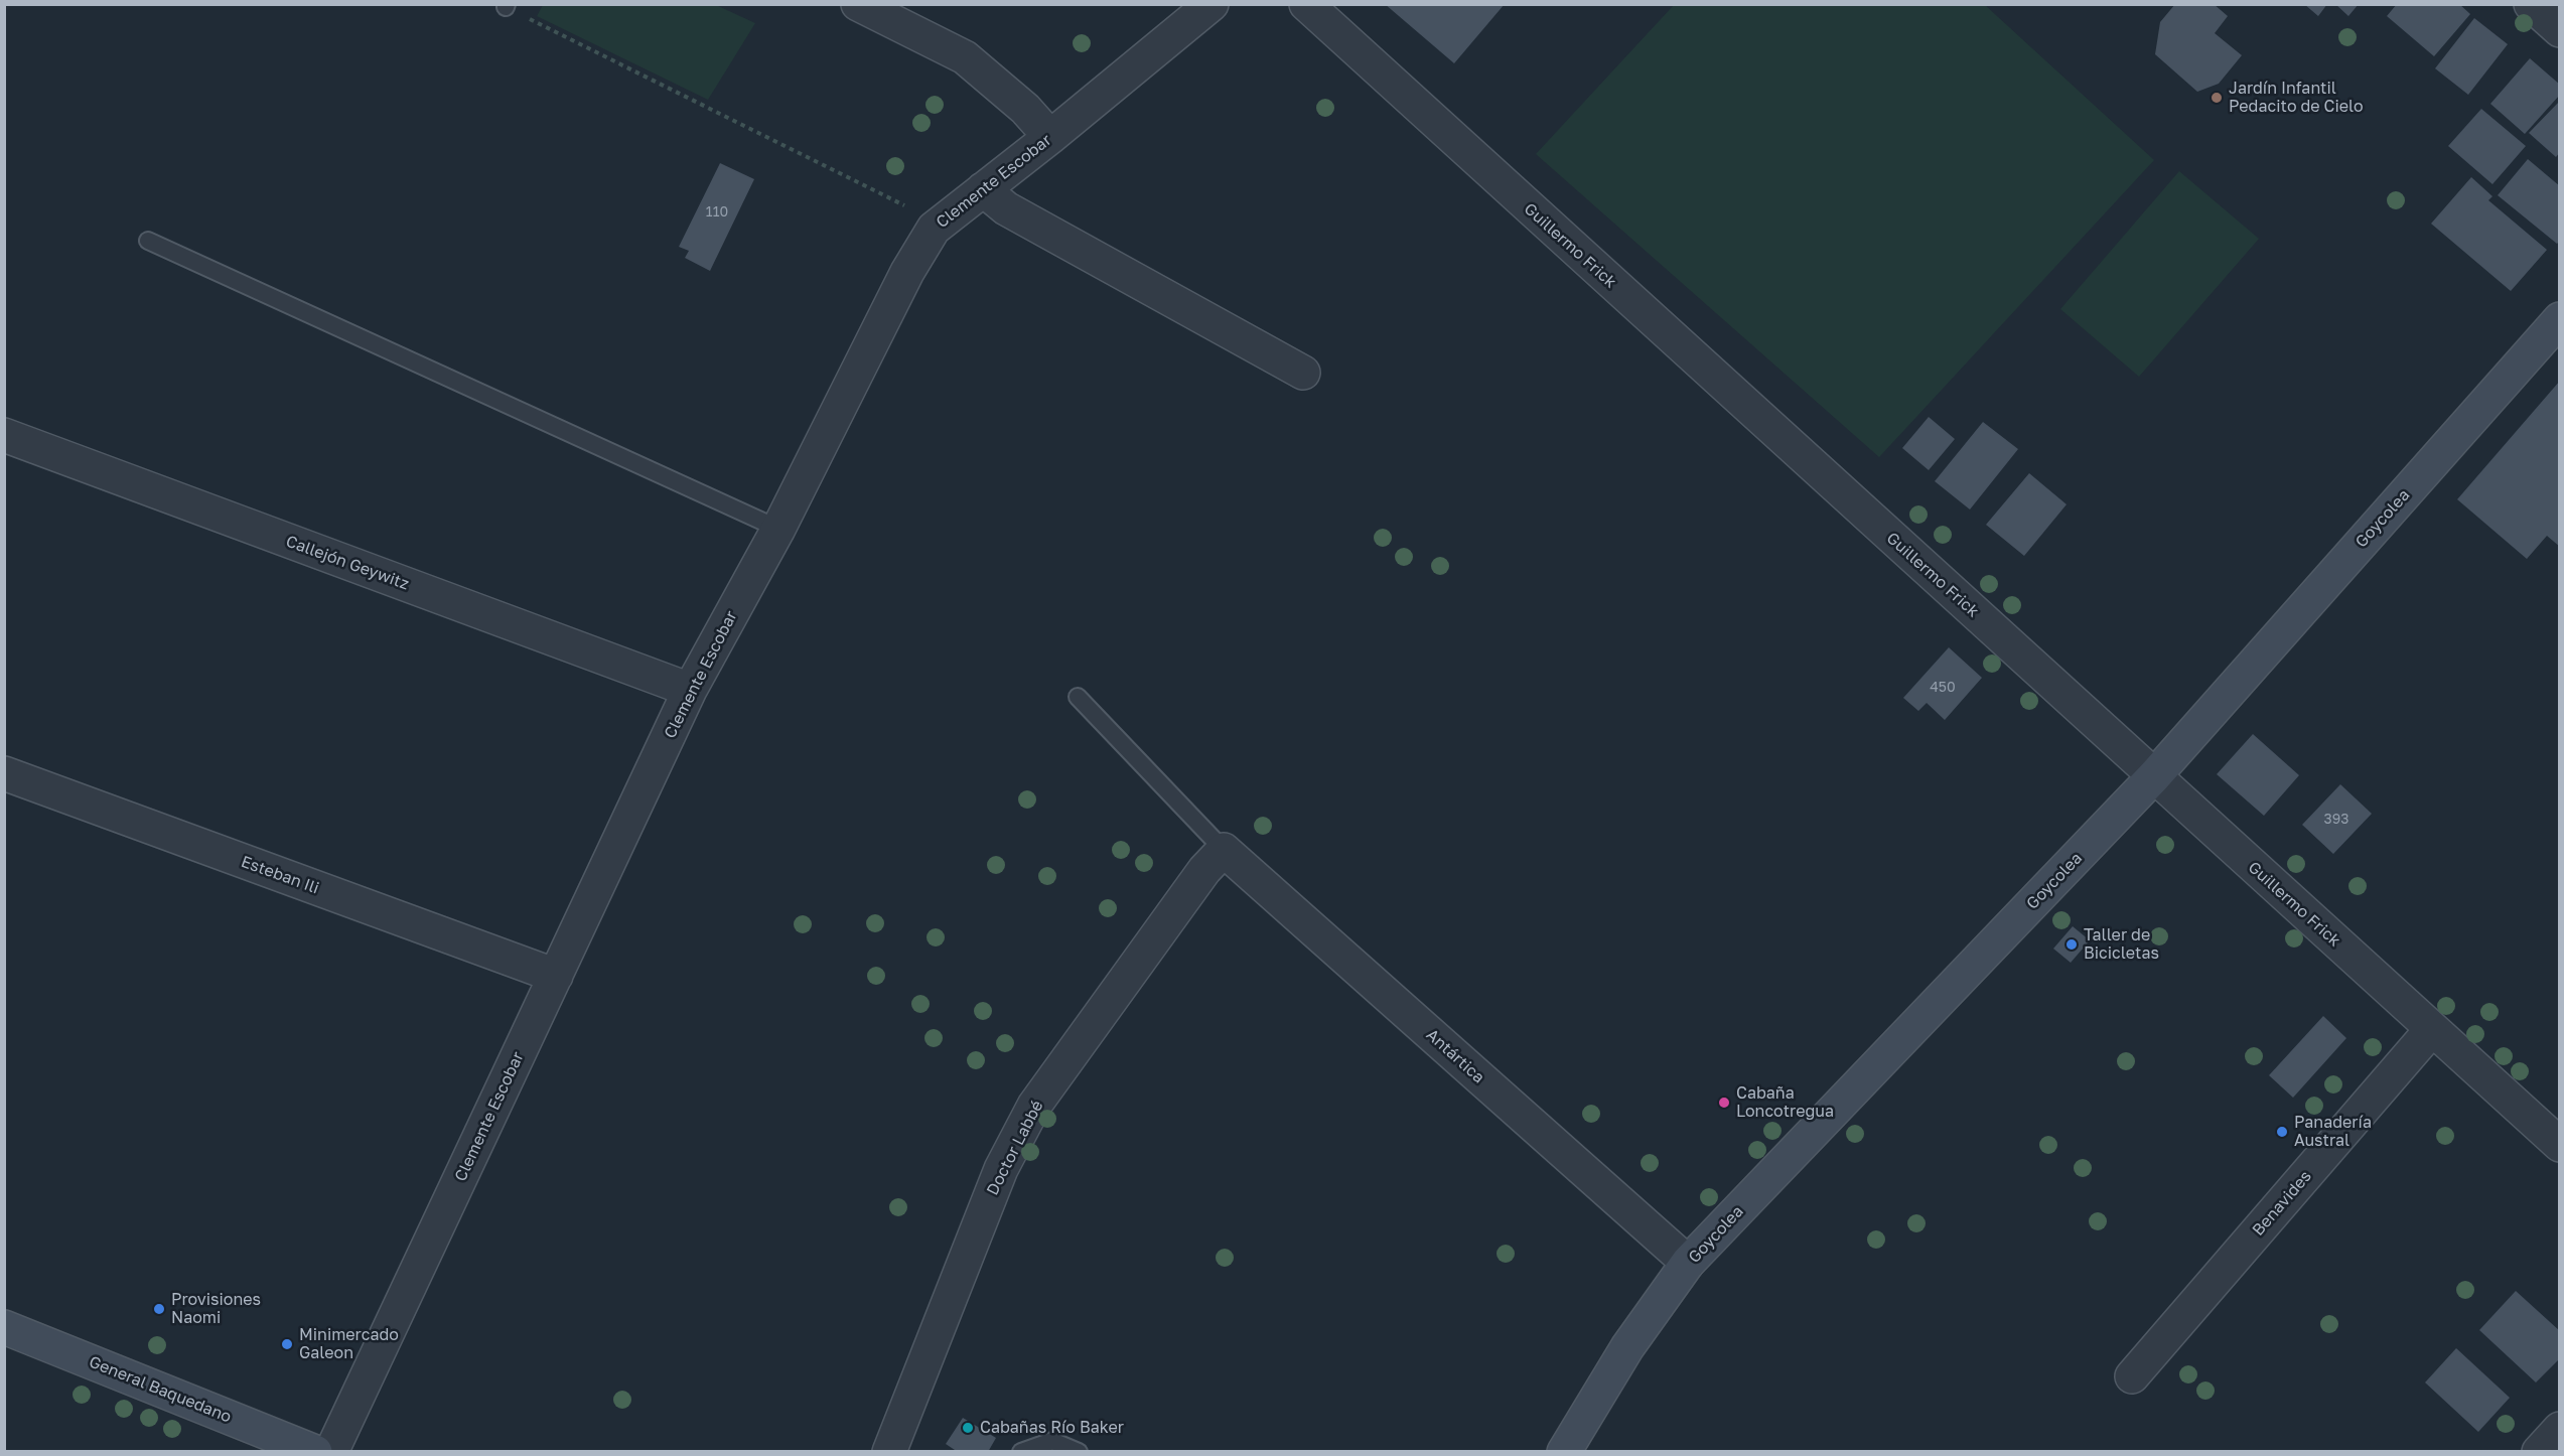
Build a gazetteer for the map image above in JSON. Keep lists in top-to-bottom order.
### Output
{
  "streets": {
    "street": [
      "Clemente Escobar",
      "Guillermo Frick",
      "Goycolea",
      "Callejón Geywitz",
      "Esteban Ili",
      "Antártica",
      "Doctor Labbé",
      "Benavides",
      "General Baquedano"
    ]
  },
  "crossings": [
    ["Clemente Escobar", "Callejón Geywitz"],
    ["Clemente Escobar", "Esteban Ili"],
    ["Guillermo Frick", "Goycolea"],
    ["Guillermo Frick", "Benavides"],
    ["Goycolea", "Antártica"],
    ["Antártica", "Doctor Labbé"]
  ],
  "places": [
    "Jardín Infantil Pedacito de Cielo",
    "Taller de Bicicletas",
    "Cabaña Loncotregua",
    "Panadería Austral",
    "Provisiones Naomi",
    "Minimercado Galeon",
    "Cabañas Río Baker"
  ],
  "house_numbers": ["110", "450", "393"]
}
